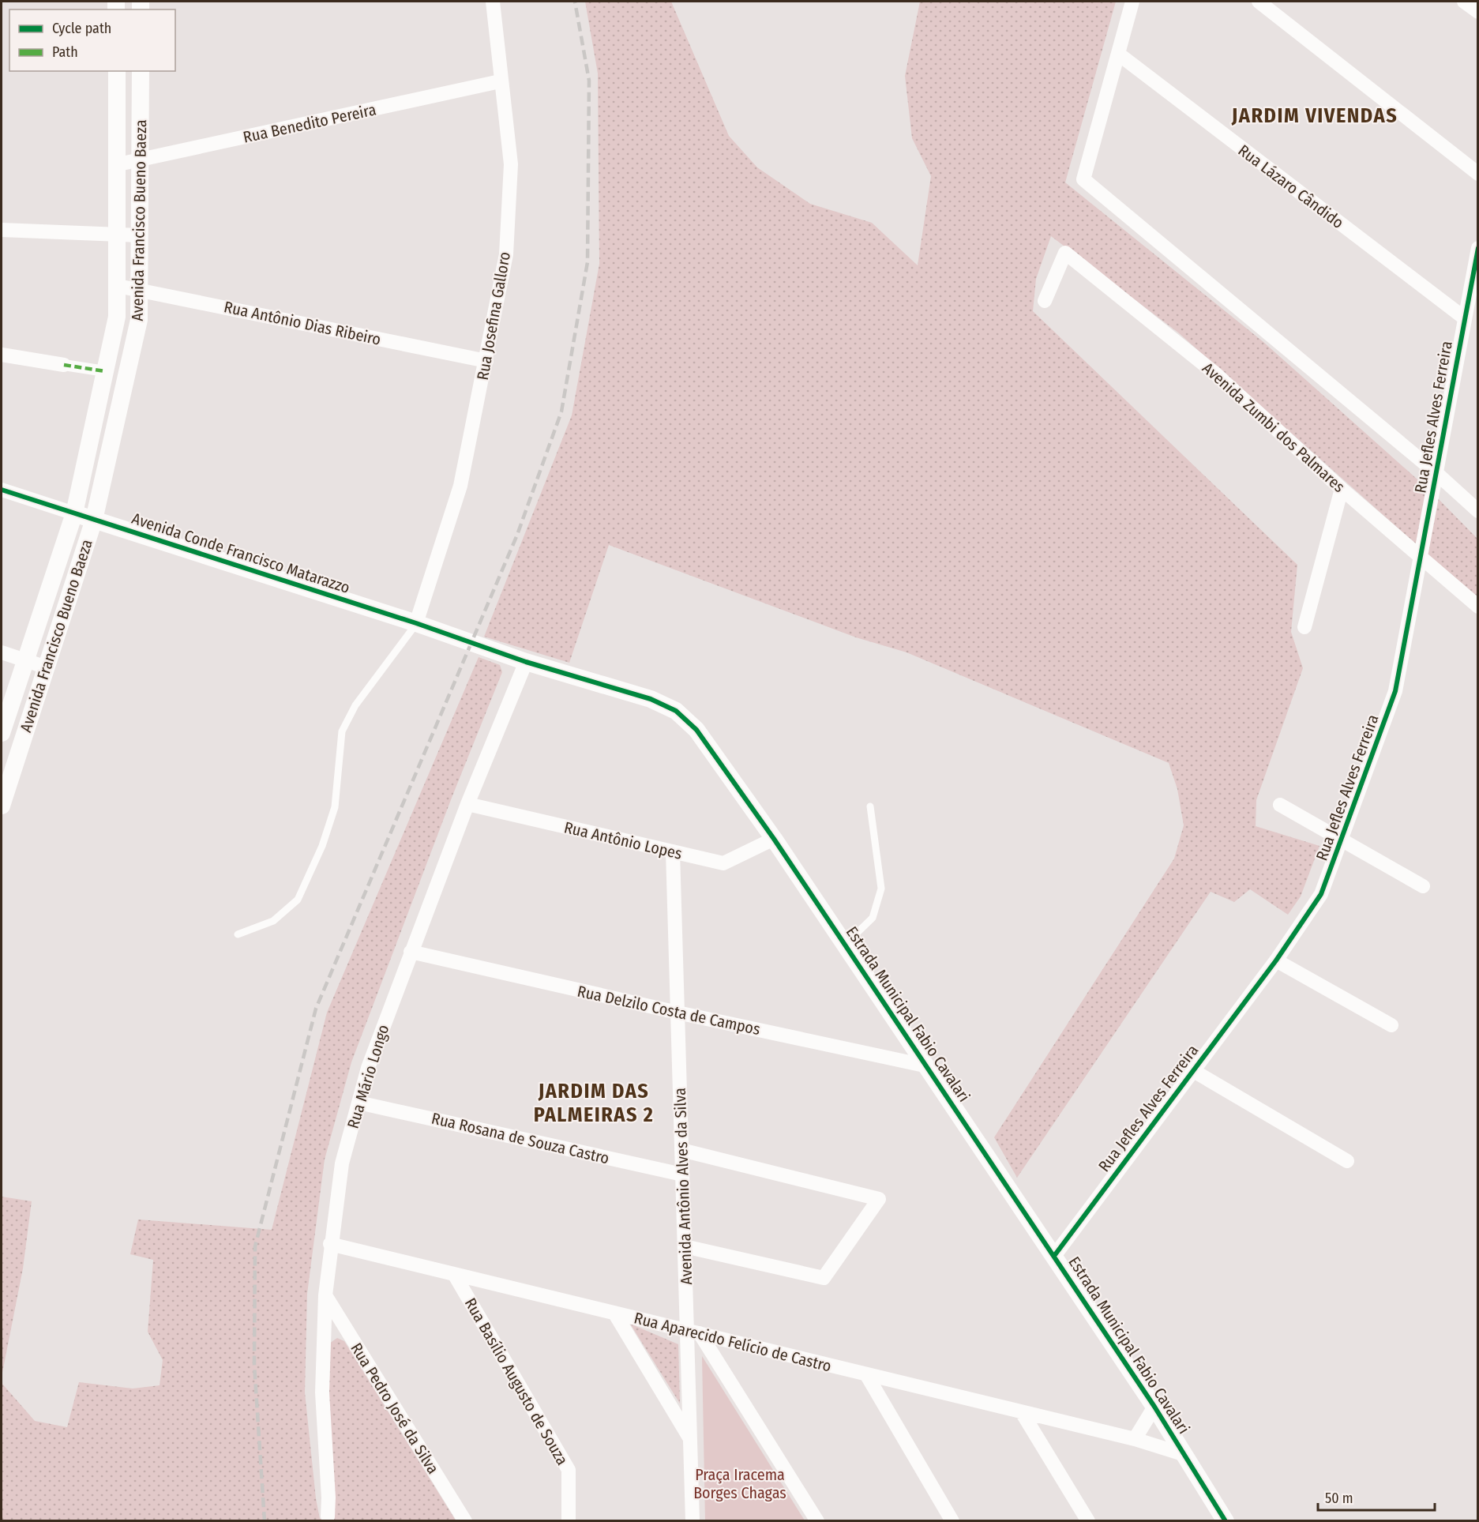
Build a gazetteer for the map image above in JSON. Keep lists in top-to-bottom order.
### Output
{
  "streets": {
    "street": [
      "Rua Benedito Pereira",
      "Rua Lázaro Cândido",
      "Avenida Francisco Bueno Baeza",
      "Rua Josefina Galloro",
      "Rua Antônio Dias Ribeiro",
      "Rua Jefles Alves Ferreira",
      "Avenida Zumbi dos Palmares",
      "Avenida Conde Francisco Matarazzo",
      "Rua Antônio Lopes",
      "Rua Delzilo Costa de Campos",
      "Estrada Municipal Fabio Cavalari",
      "Rua Mário Longo",
      "Rua Rosana de Souza Castro",
      "Avenida Antônio Alves da Silva",
      "Rua Aparecido Felício de Castro",
      "Rua Basílio Augusto de Souza",
      "Rua Pedro José da Silva"
    ]
  },
  "crossings": [
    ["Rua Benedito Pereira", "Avenida Francisco Bueno Baeza"],
    ["Rua Benedito Pereira", "Rua Josefina Galloro"],
    ["Rua Lázaro Cândido", "Rua Jefles Alves Ferreira"],
    ["Avenida Francisco Bueno Baeza", "Rua Antônio Dias Ribeiro"],
    ["Avenida Francisco Bueno Baeza", "Avenida Conde Francisco Matarazzo"],
    ["Rua Josefina Galloro", "Rua Antônio Dias Ribeiro"],
    ["Rua Josefina Galloro", "Avenida Conde Francisco Matarazzo"],
    ["Rua Jefles Alves Ferreira", "Avenida Zumbi dos Palmares"],
    ["Rua Jefles Alves Ferreira", "Estrada Municipal Fabio Cavalari"],
    ["Avenida Conde Francisco Matarazzo", "Estrada Municipal Fabio Cavalari"],
    ["Rua Antônio Lopes", "Estrada Municipal Fabio Cavalari"],
    ["Rua Antônio Lopes", "Rua Mário Longo"],
    ["Rua Antônio Lopes", "Avenida Antônio Alves da Silva"],
    ["Rua Delzilo Costa de Campos", "Estrada Municipal Fabio Cavalari"],
    ["Rua Delzilo Costa de Campos", "Rua Mário Longo"],
    ["Rua Delzilo Costa de Campos", "Avenida Antônio Alves da Silva"],
    ["Estrada Municipal Fabio Cavalari", "Rua Mário Longo"],
    ["Estrada Municipal Fabio Cavalari", "Rua Aparecido Felício de Castro"],
    ["Rua Mário Longo", "Rua Rosana de Souza Castro"],
    ["Rua Mário Longo", "Rua Aparecido Felício de Castro"],
    ["Rua Mário Longo", "Rua Pedro José da Silva"],
    ["Rua Rosana de Souza Castro", "Avenida Antônio Alves da Silva"],
    ["Avenida Antônio Alves da Silva", "Rua Aparecido Felício de Castro"],
    ["Rua Aparecido Felício de Castro", "Rua Basílio Augusto de Souza"]
  ],
  "districts": ["JARDIM VIVENDAS", "JARDIM DAS PALMEIRAS 2"],
  "parks": ["Praça Iracema Borges Chagas"],
  "legend": ["Cycle path", "Path"],
  "scale_bar": "50 m"
}
